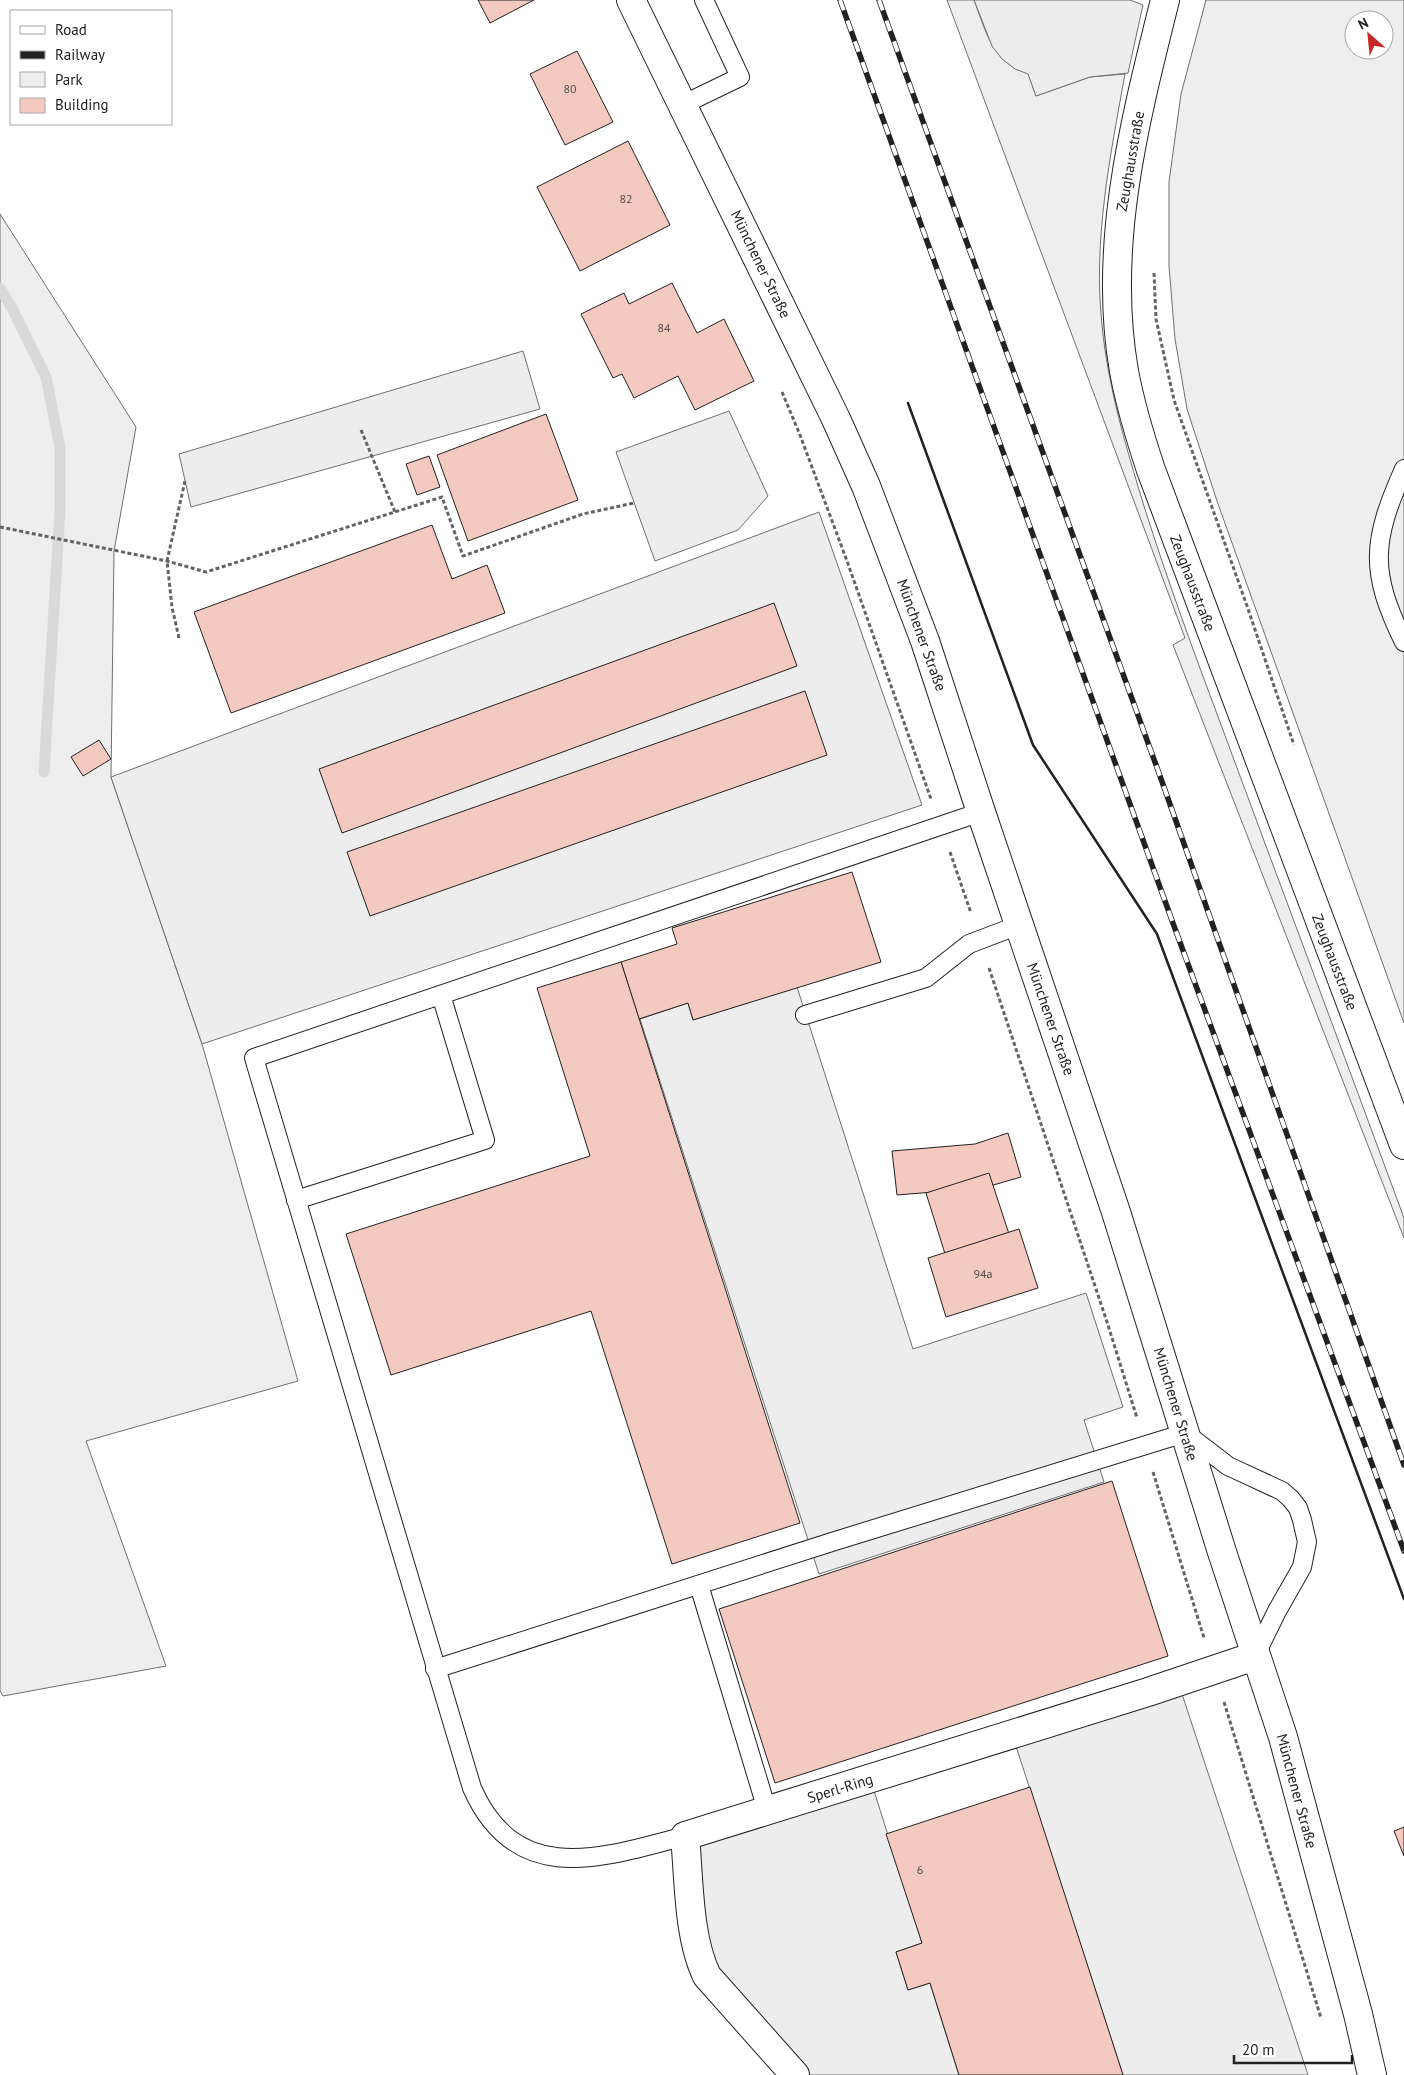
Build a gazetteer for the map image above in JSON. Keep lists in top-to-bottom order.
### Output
{
  "streets": {
    "main road": ["Zeughausstraße", "Münchener Straße", "Sperl-Ring"]
  },
  "crossings": [
    ["Münchener Straße", "Sperl-Ring"]
  ],
  "house_numbers": [
    "80",
    "82",
    "84",
    "94a",
    "6"
  ],
  "legend": [
    "Road",
    "Railway",
    "Park",
    "Building"
  ],
  "scale_bar": "20 m",
  "north": "top left"
}
